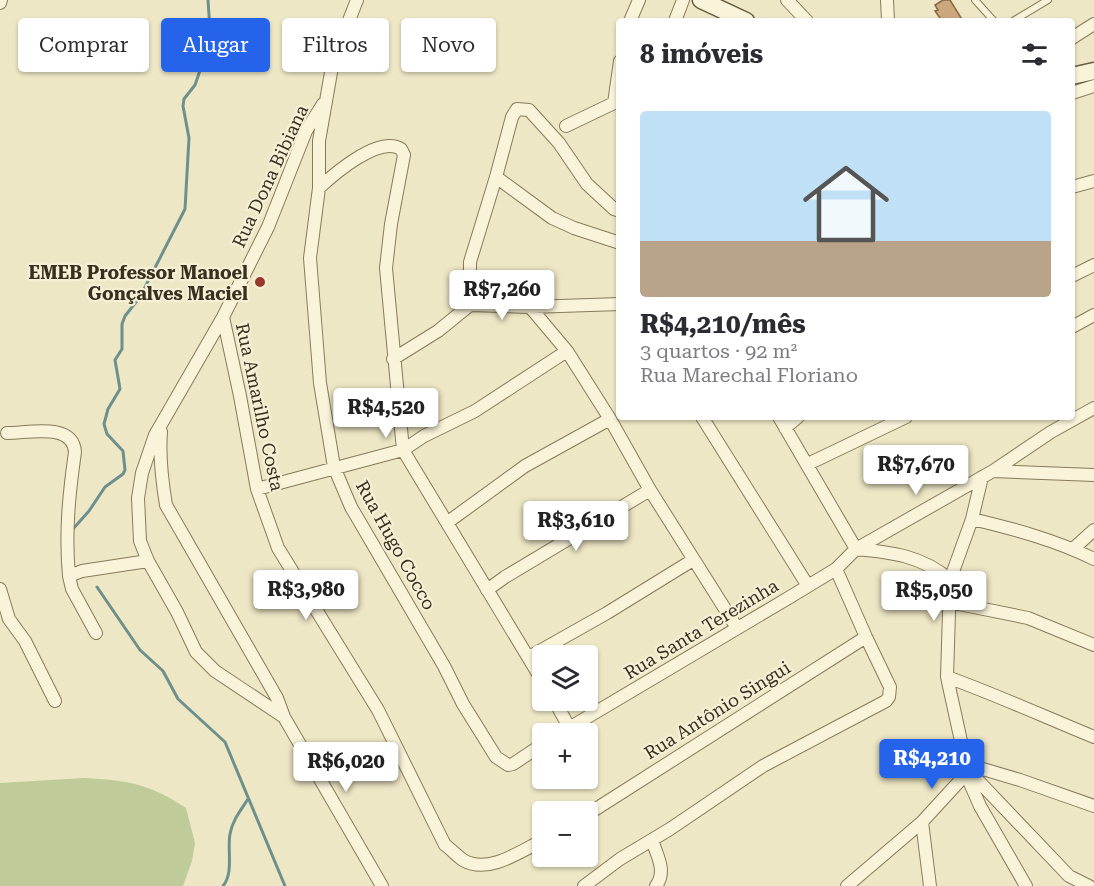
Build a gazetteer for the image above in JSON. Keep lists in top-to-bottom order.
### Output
{
  "streets": {
    "street": [
      "Rua Dona Bibiana",
      "Rua Amarilho Costa",
      "Rua Hugo Cocco",
      "Rua Santa Terezinha",
      "Rua Antônio Singui"
    ]
  },
  "crossings": [
    ["Rua Dona Bibiana", "Rua Amarilho Costa"],
    ["Rua Dona Bibiana", "Rua Hugo Cocco"]
  ],
  "places": ["EMEB Professor Manoel Gonçalves Maciel"],
  "page": {
    "chip": [
      "Comprar",
      "Alugar",
      "Filtros",
      "Novo"
    ],
    "heading": "8 imóveis",
    "list": [
      {
        "name": "R$4,210/mês",
        "note": "3 quartos · 92 m² · Rua Marechal Floriano"
      }
    ],
    "price": [
      "R$7,260",
      "R$4,520",
      "R$7,670",
      "R$3,610",
      "R$3,980",
      "R$5,050",
      "R$4,210",
      "R$6,020"
    ],
    "map_buttons": ["+", "−"]
  }
}
